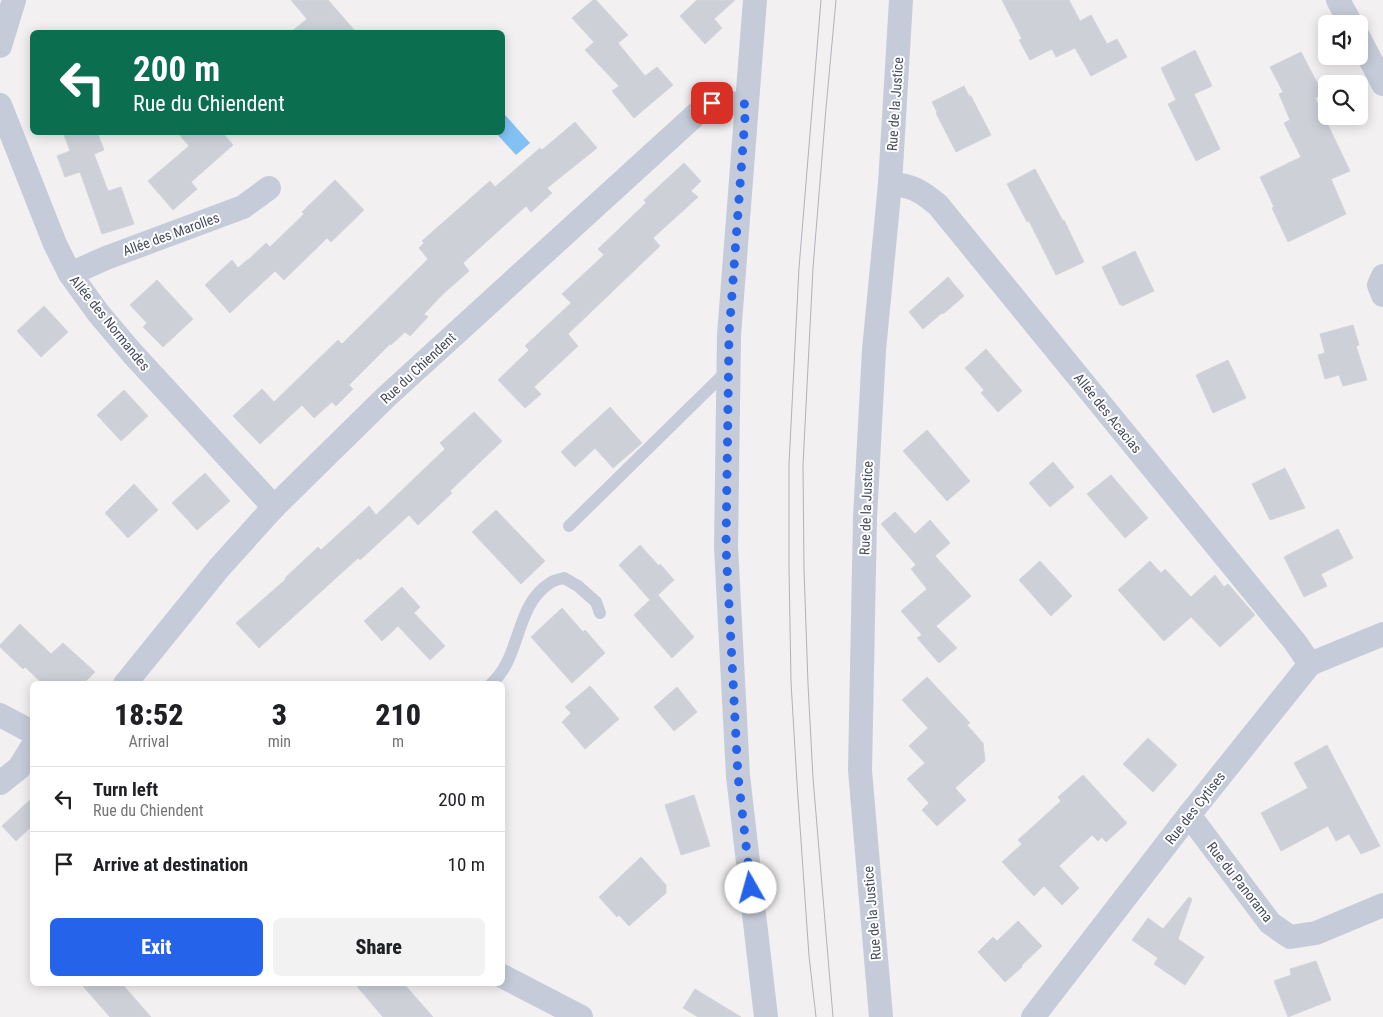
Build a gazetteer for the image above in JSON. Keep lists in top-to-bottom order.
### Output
{
  "streets": {
    "street": [
      "Rue de la Justice",
      "Allée des Marolles",
      "Allée des Normandes",
      "Rue du Chiendent",
      "Allée des Acacias",
      "Rue des Cytises",
      "Rue du Panorama"
    ]
  },
  "crossings": [
    ["Rue de la Justice", "Allée des Acacias"],
    ["Allée des Marolles", "Allée des Normandes"],
    ["Allée des Normandes", "Rue du Chiendent"],
    ["Allée des Acacias", "Rue des Cytises"],
    ["Rue des Cytises", "Rue du Panorama"]
  ],
  "page": {
    "turn": ["200 m", "Rue du Chiendent"],
    "eta": [
      "18:52",
      "Arrival",
      "3",
      "min",
      "210",
      "m"
    ],
    "list": [
      {
        "name": "Turn left",
        "note": "Rue du Chiendent",
        "value": "200 m"
      },
      {
        "name": "Arrive at destination",
        "value": "10 m"
      }
    ],
    "buttons": ["Exit", "Share"]
  }
}
